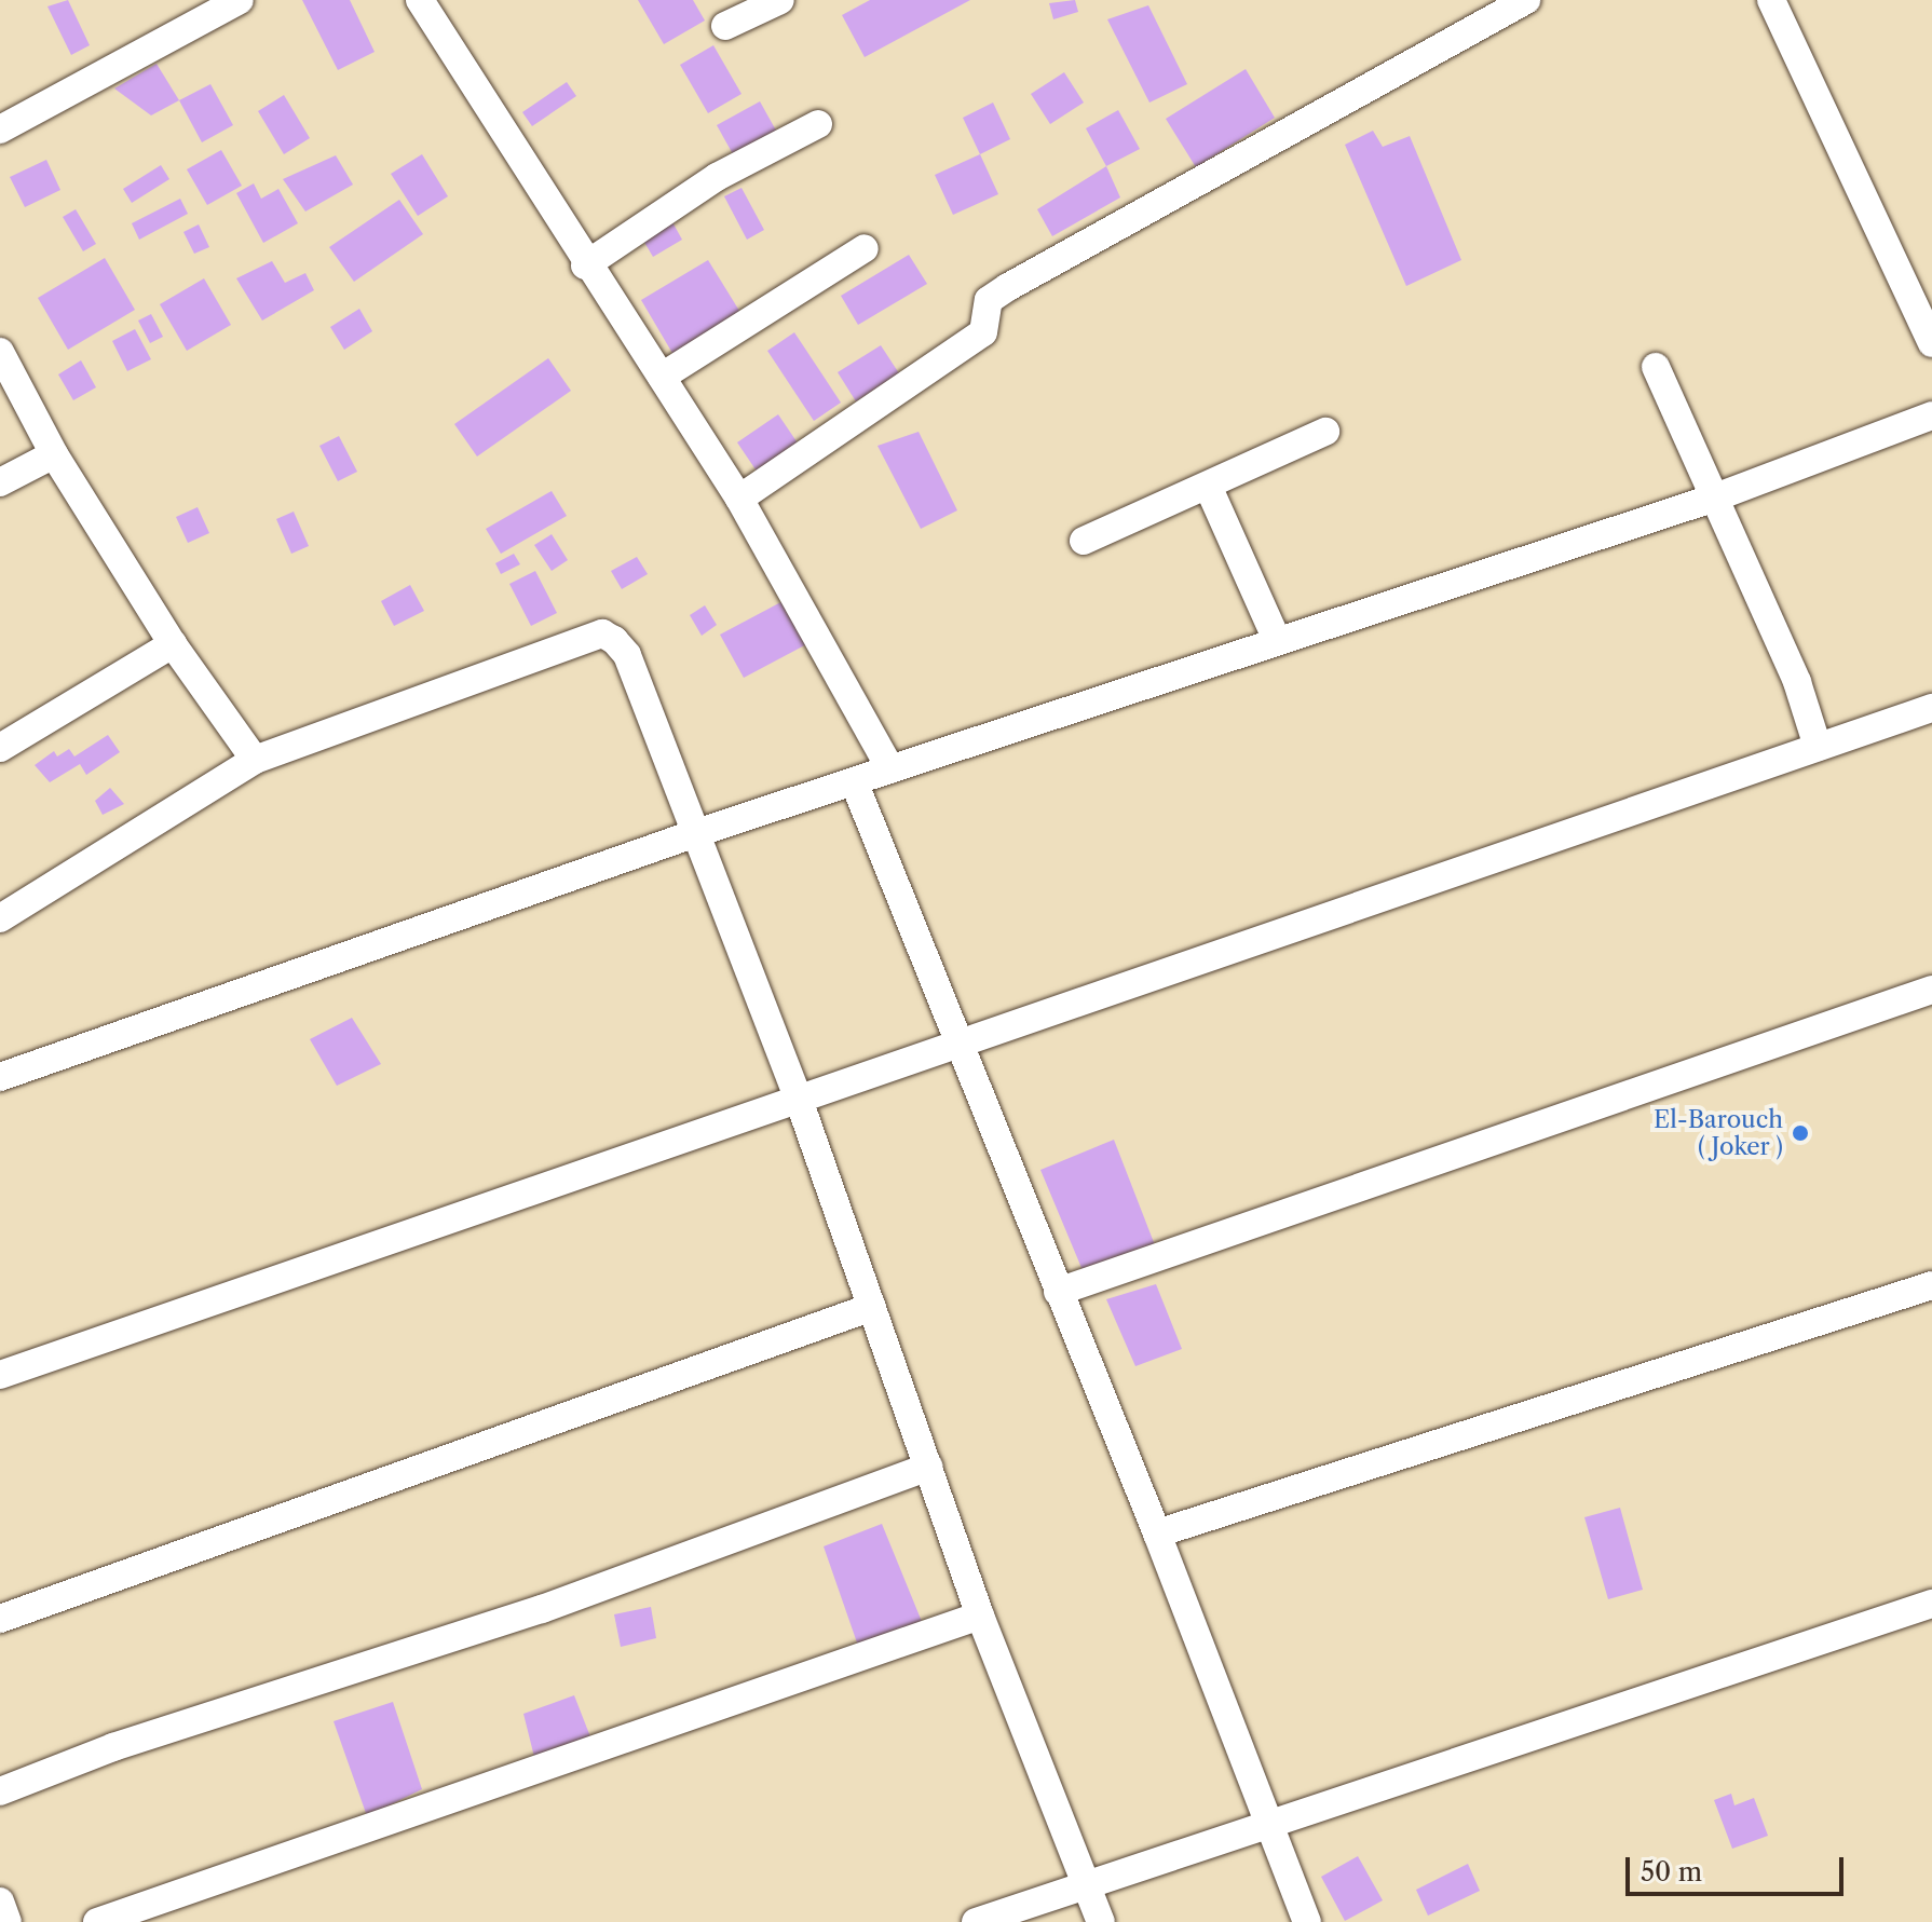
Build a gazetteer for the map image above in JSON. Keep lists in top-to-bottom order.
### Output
{
  "places": ["El-Barouch ( Joker )"],
  "scale_bar": "50 m"
}
